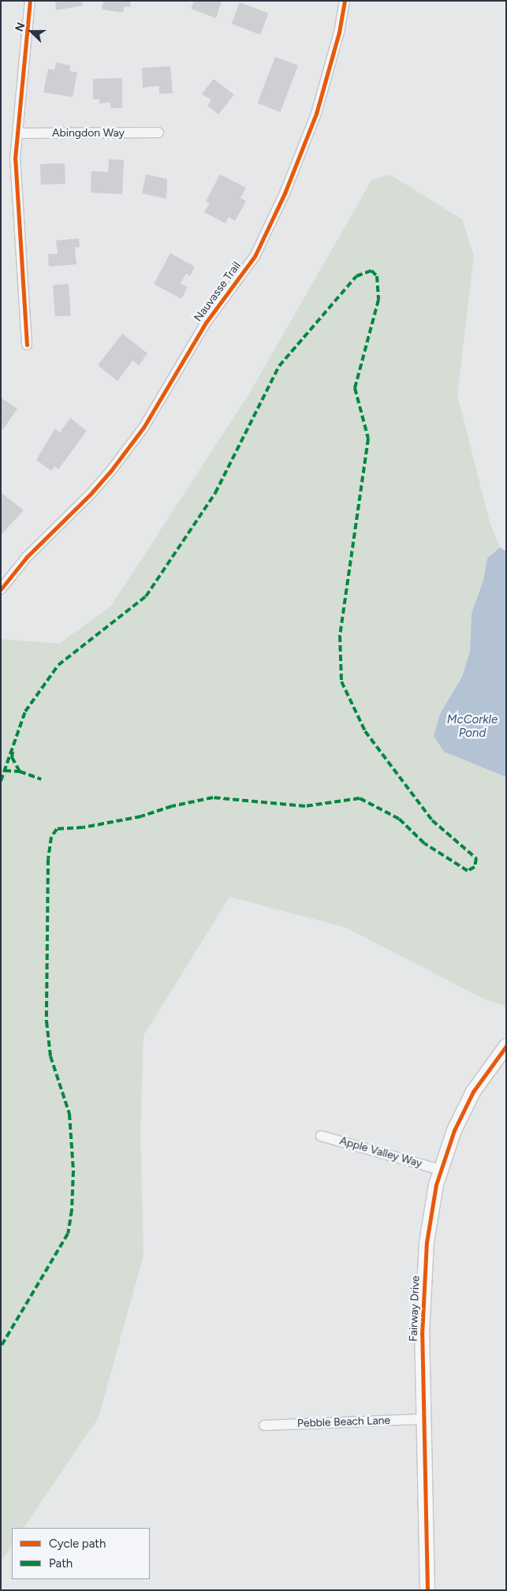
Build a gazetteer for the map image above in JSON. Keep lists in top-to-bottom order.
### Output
{
  "streets": {
    "street": [
      "Abingdon Way",
      "Nauvasse Trail",
      "Apple Valley Way",
      "Fairway Drive",
      "Pebble Beach Lane"
    ]
  },
  "crossings": [
    ["Apple Valley Way", "Fairway Drive"],
    ["Fairway Drive", "Pebble Beach Lane"]
  ],
  "water": ["McCorkle Pond"],
  "legend": ["Cycle path", "Path"],
  "north": "left"
}
